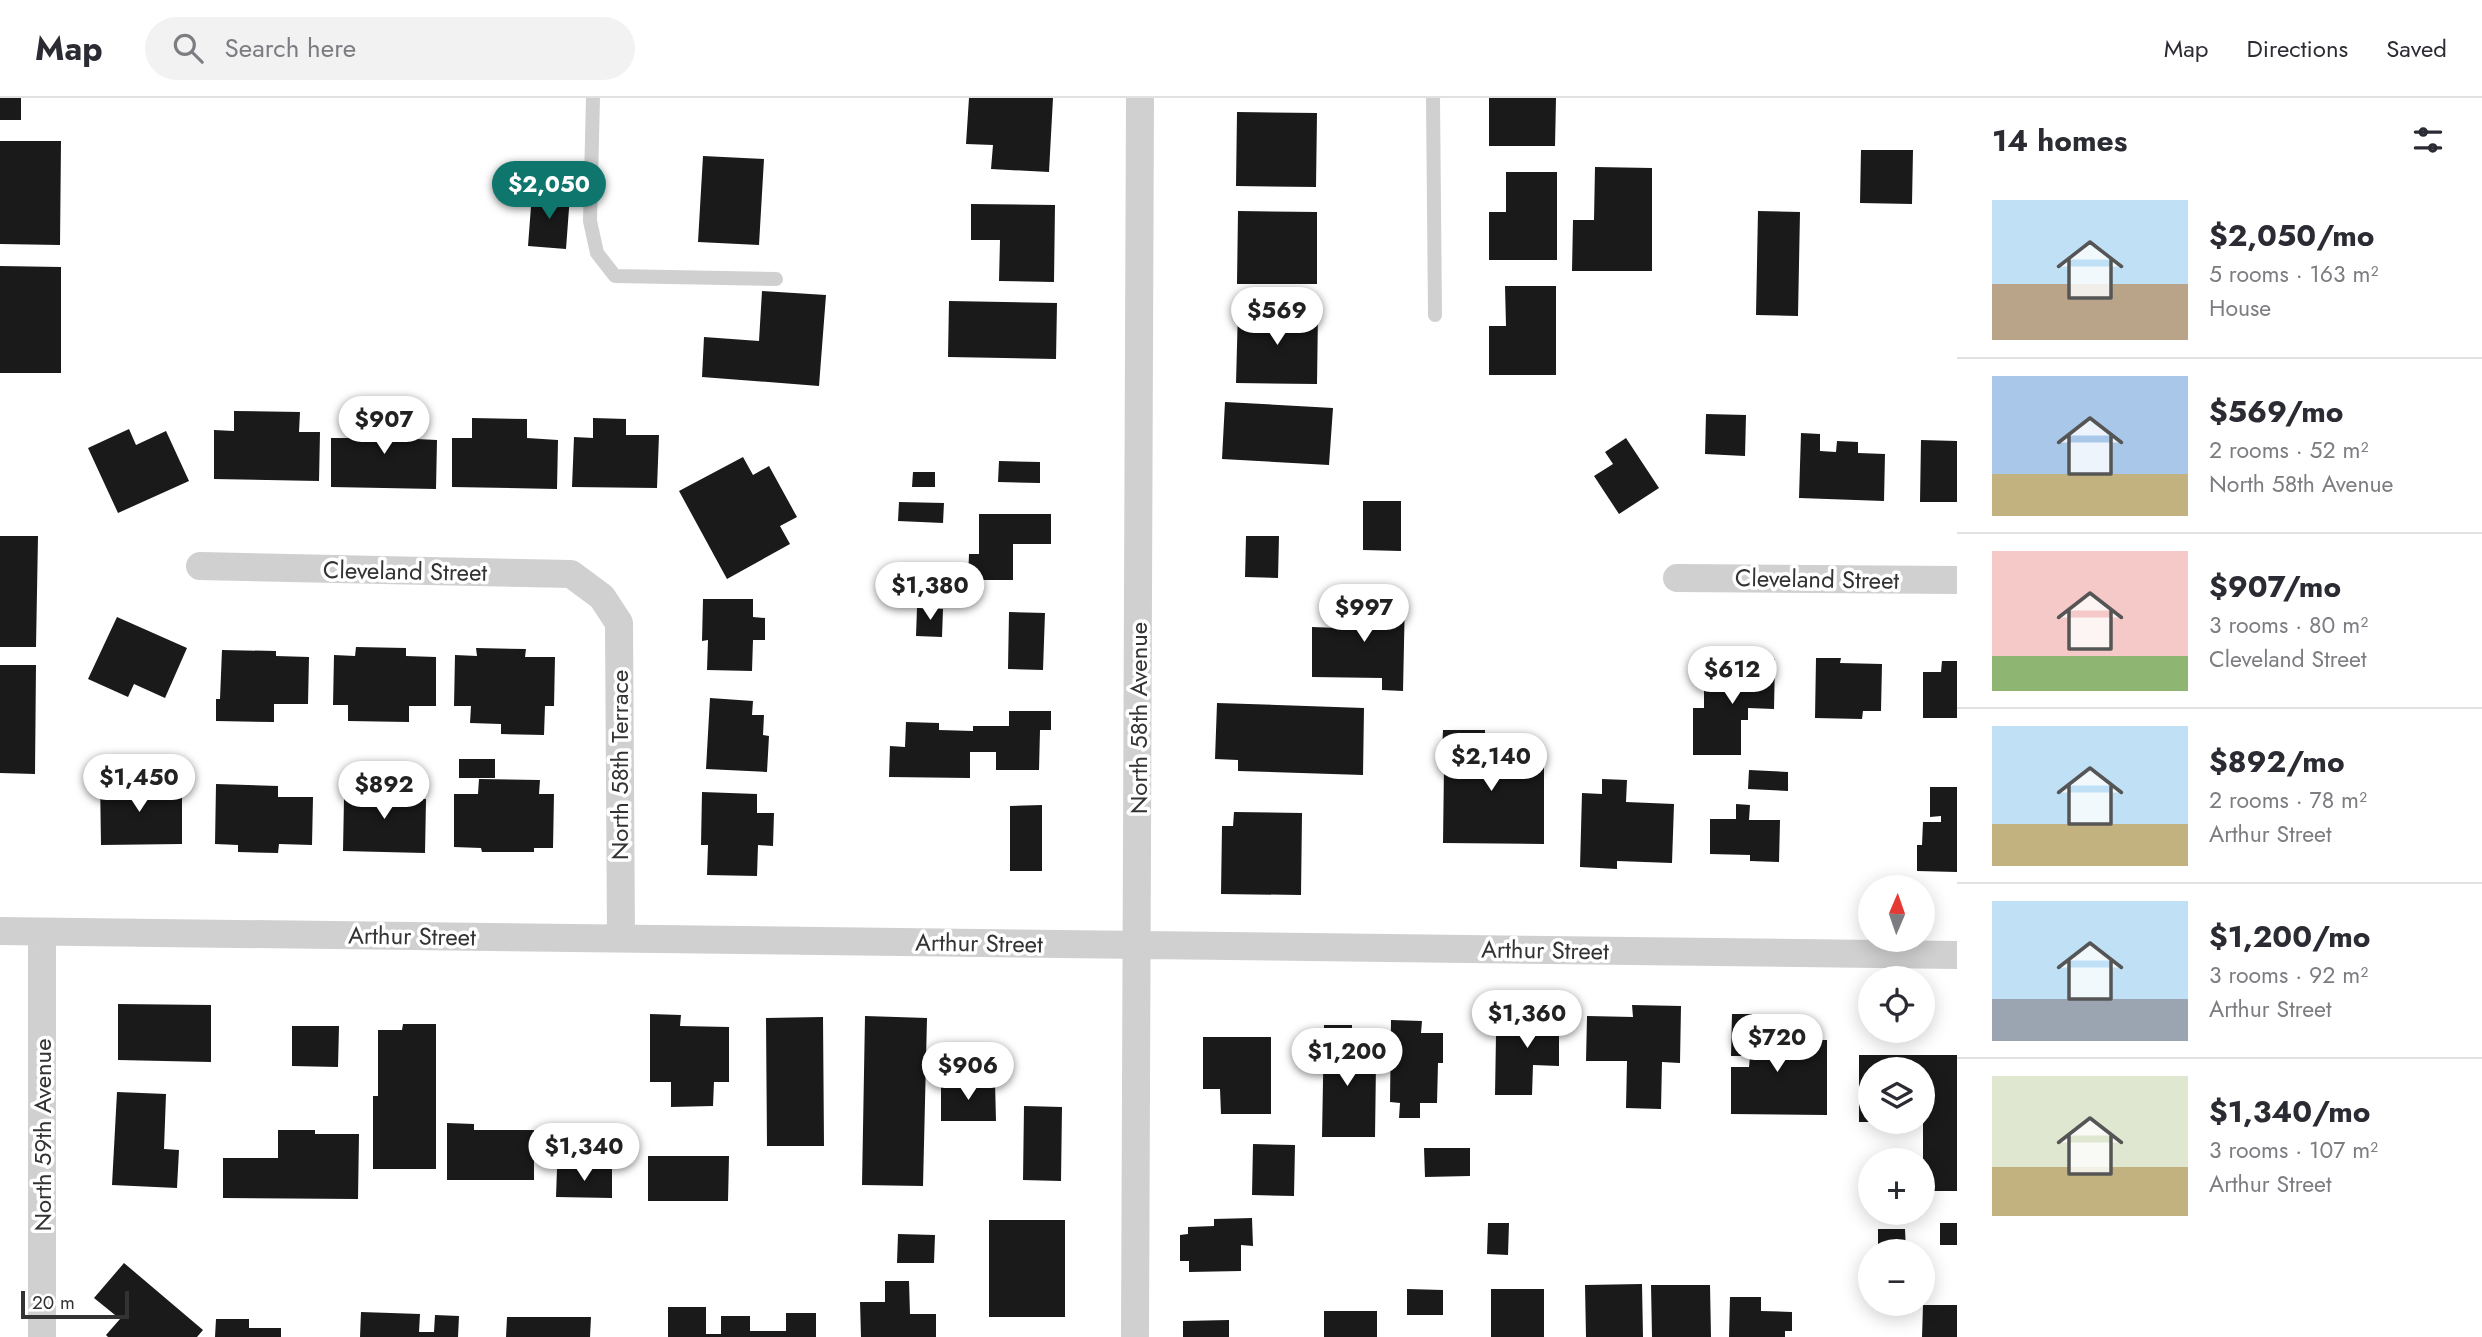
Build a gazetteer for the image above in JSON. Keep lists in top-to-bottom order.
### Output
{
  "streets": {
    "street": [
      "Cleveland Street",
      "North 58th Avenue",
      "North 58th Terrace",
      "Arthur Street",
      "North 59th Avenue"
    ]
  },
  "crossings": [
    ["Cleveland Street", "North 58th Terrace"],
    ["North 58th Avenue", "Arthur Street"],
    ["North 58th Terrace", "Arthur Street"],
    ["Arthur Street", "North 59th Avenue"]
  ],
  "scale_bar": "20 m",
  "north": "top",
  "page": {
    "header": "Map",
    "search": "Search here",
    "nav": ["Map", "Directions", "Saved"],
    "heading": "14 homes",
    "price": [
      "$2,050",
      "$569",
      "$907",
      "$1,380",
      "$997",
      "$612",
      "$2,140",
      "$1,450",
      "$892",
      "$1,360",
      "$720",
      "$1,200",
      "$906",
      "$1,340"
    ],
    "list": [
      {
        "name": "$2,050/mo",
        "note": "5 rooms · 163 m² · House"
      },
      {
        "name": "$569/mo",
        "note": "2 rooms · 52 m² · North 58th Avenue"
      },
      {
        "name": "$907/mo",
        "note": "3 rooms · 80 m² · Cleveland Street"
      },
      {
        "name": "$892/mo",
        "note": "2 rooms · 78 m² · Arthur Street"
      },
      {
        "name": "$1,200/mo",
        "note": "3 rooms · 92 m² · Arthur Street"
      },
      {
        "name": "$1,340/mo",
        "note": "3 rooms · 107 m² · Arthur Street"
      }
    ],
    "map_buttons": ["+", "−"],
    "scale": "20 m"
  }
}
